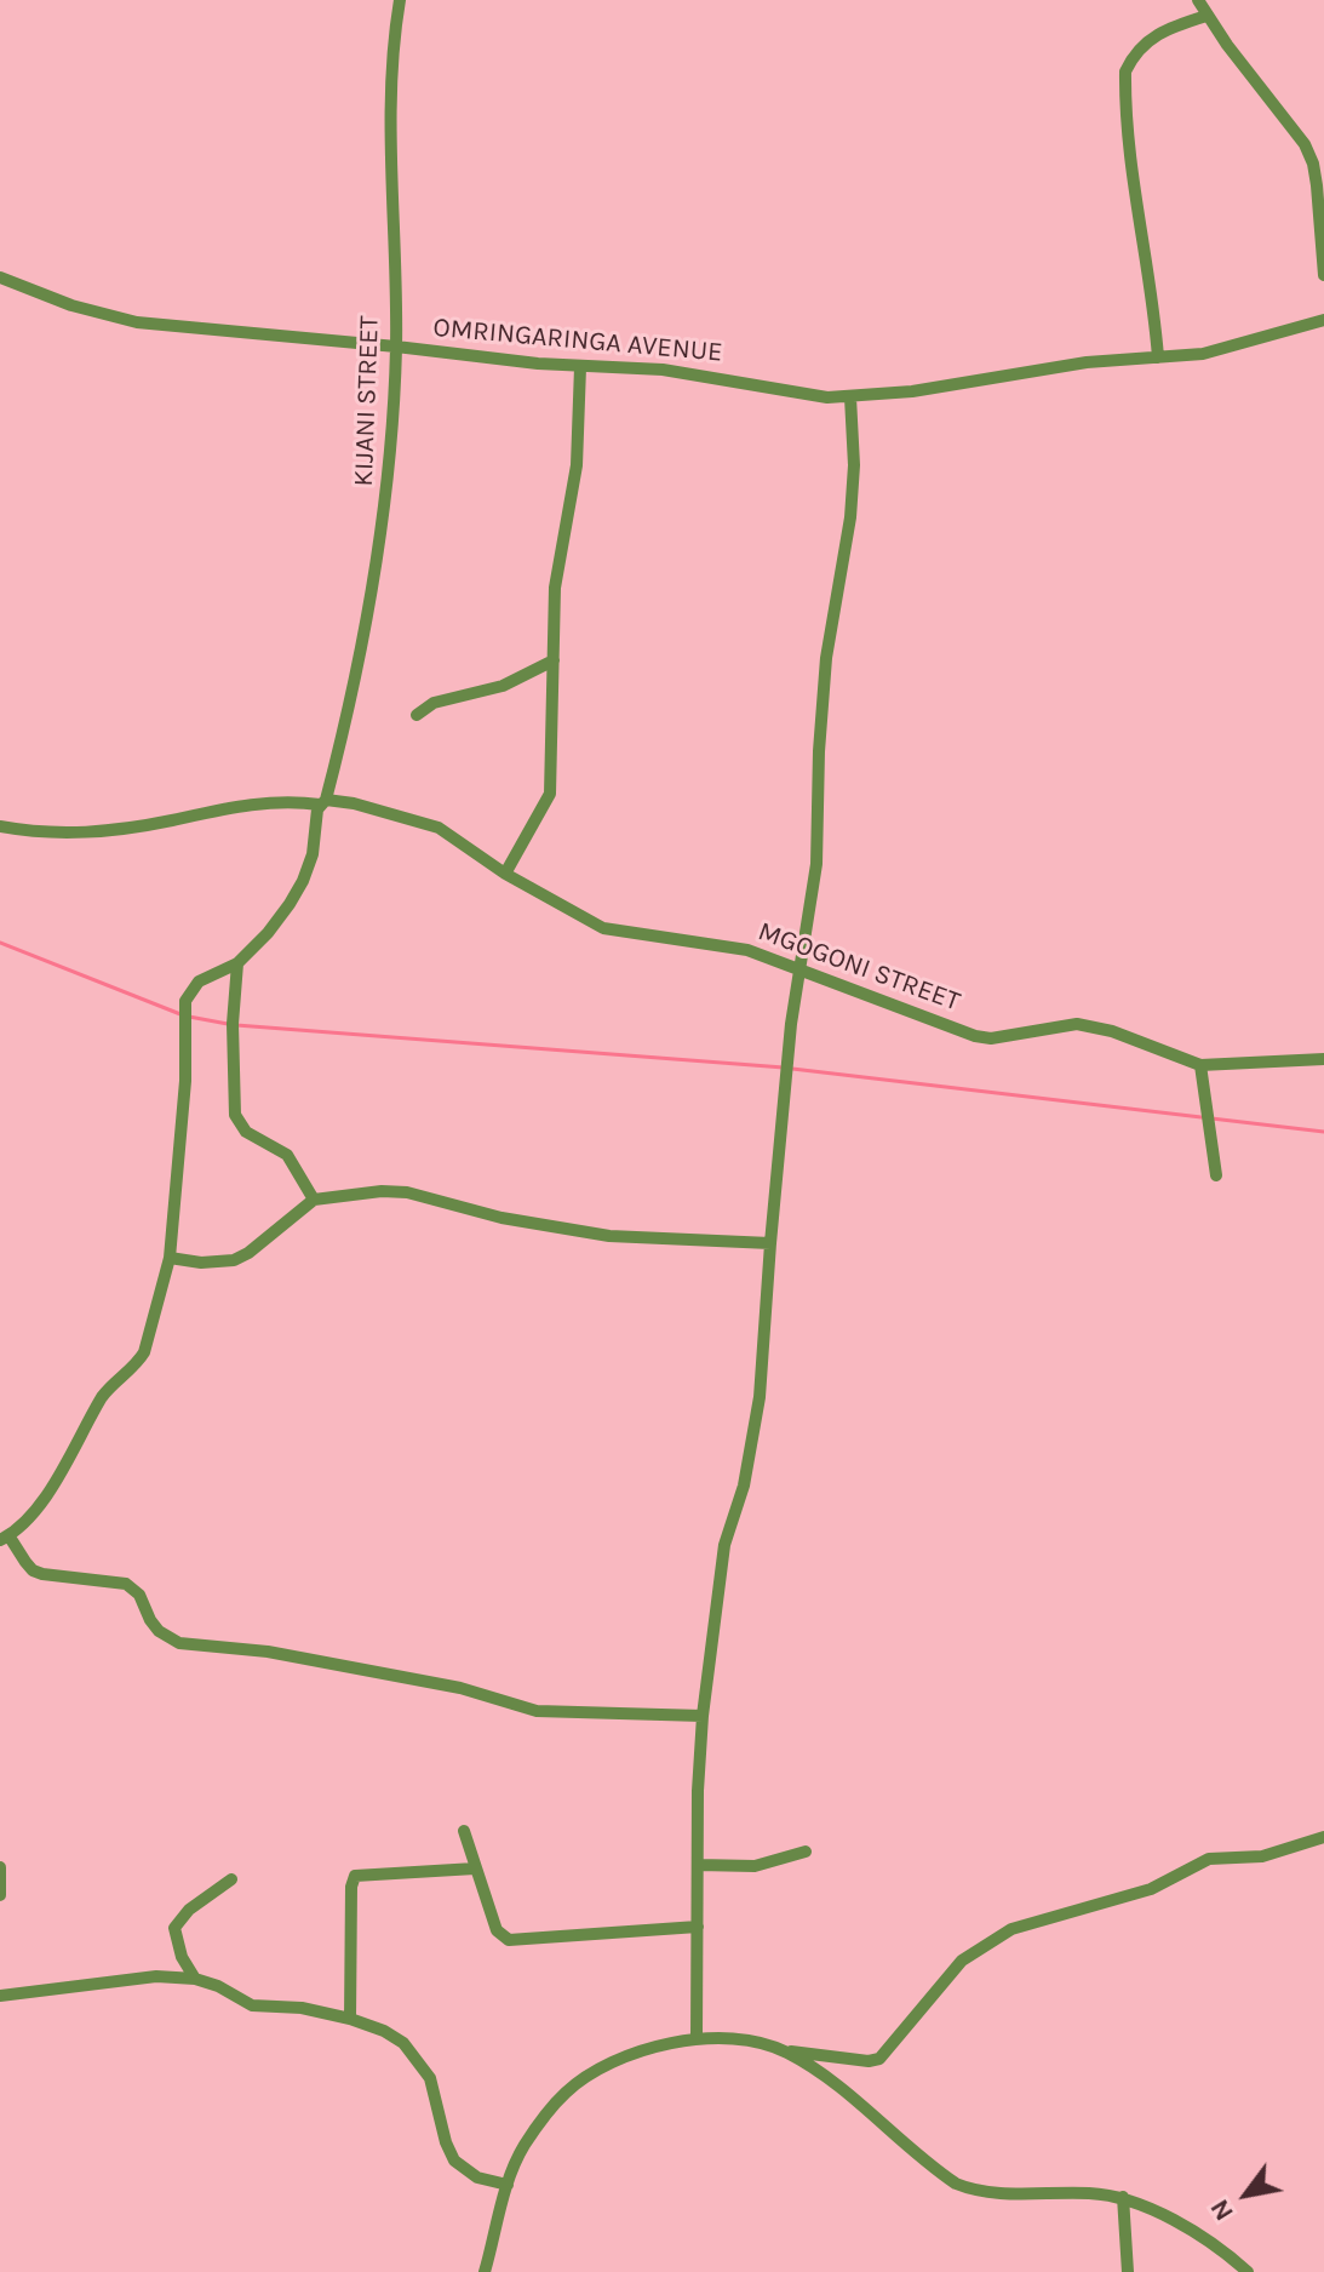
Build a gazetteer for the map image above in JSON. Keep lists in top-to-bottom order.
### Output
{
  "streets": {
    "street": ["OMRINGARINGA AVENUE", "KIJANI STREET", "MGOGONI STREET"]
  },
  "crossings": [
    ["OMRINGARINGA AVENUE", "KIJANI STREET"],
    ["KIJANI STREET", "MGOGONI STREET"]
  ],
  "north": "bottom left"
}
